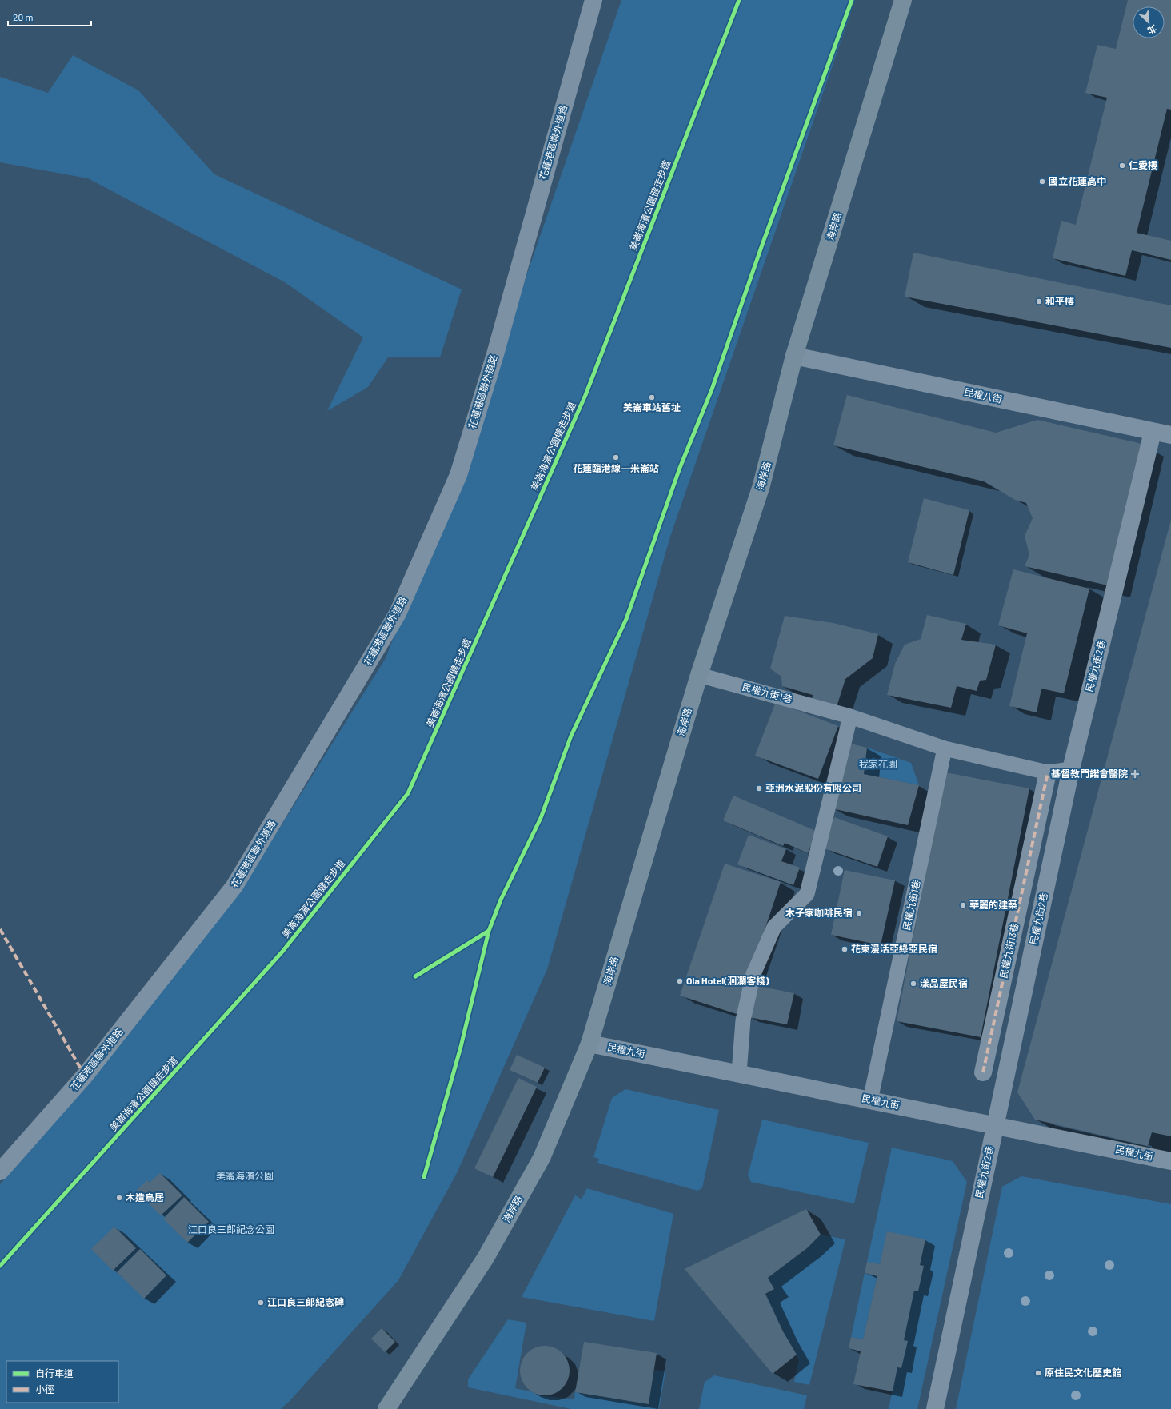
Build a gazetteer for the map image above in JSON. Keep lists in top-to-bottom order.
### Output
{
  "streets": {
    "main road": ["海岸路"],
    "street": [
      "花蓮港區聯外道路",
      "民權八街",
      "民權九街2巷",
      "民權九街13巷",
      "民權九街"
    ],
    "lane": ["民權九街1巷"],
    "cycle path": ["美崙海濱公園健走步道"]
  },
  "crossings": [
    ["海岸路", "民權八街"],
    ["海岸路", "民權九街1巷"],
    ["海岸路", "民權九街"],
    ["民權八街", "民權九街2巷"],
    ["民權九街2巷", "民權九街1巷"],
    ["民權九街2巷", "民權九街"],
    ["民權九街1巷", "民權九街13巷"],
    ["民權九街1巷", "民權九街"]
  ],
  "parks": ["我家花園", "美崙海濱公園", "江口良三郎紀念公園"],
  "places": {
    "other": [
      "仁愛樓",
      "國立花蓮高中",
      "和平樓",
      "美崙車站舊址",
      "花蓮臨港線─米崙站",
      "亞洲水泥股份有限公司",
      "華麗的建築",
      "木子家咖啡民宿",
      "花東漫活亞綠亞民宿",
      "Ola Hotel(洄瀾客棧)",
      "漾品屋民宿",
      "木造鳥居",
      "江口良三郎紀念碑",
      "原住民文化歷史館"
    ],
    "health": ["基督教門諾會醫院"]
  },
  "legend": ["自行車道", "小徑"],
  "scale_bar": "20 m",
  "north": "bottom right"
}
